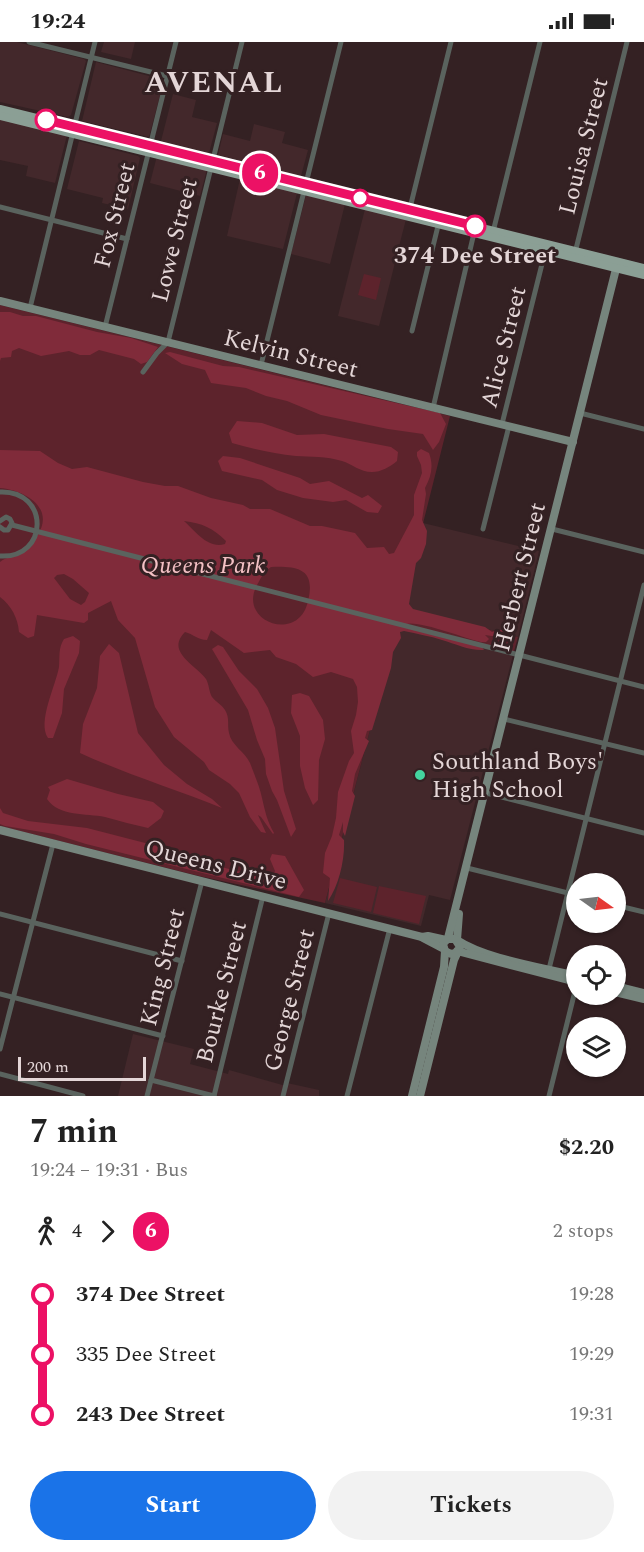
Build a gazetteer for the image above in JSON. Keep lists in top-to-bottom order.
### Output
{
  "streets": {
    "main road": ["Kelvin Street", "Herbert Street", "Queens Drive"],
    "street": [
      "Louisa Street",
      "Fox Street",
      "Lowe Street",
      "Alice Street",
      "King Street",
      "Bourke Street",
      "George Street"
    ]
  },
  "crossings": [
    ["Fox Street", "Kelvin Street"],
    ["Lowe Street", "Kelvin Street"],
    ["Alice Street", "Kelvin Street"],
    ["Kelvin Street", "Herbert Street"],
    ["Herbert Street", "Queens Drive"],
    ["Queens Drive", "King Street"],
    ["Queens Drive", "Bourke Street"],
    ["Queens Drive", "George Street"]
  ],
  "districts": ["AVENAL"],
  "parks": ["Queens Park"],
  "places": ["374 Dee Street", "Southland Boys' High School"],
  "lines": ["bus line 6"],
  "scale_bar": "200 m",
  "north": "right",
  "page": {
    "status": "19:24",
    "on_map": "6",
    "scale": "200 m",
    "heading": ["7 min", "19:24 – 19:31 · Bus", "$2.20"],
    "legs": ["4", "6", "2 stops"],
    "list": [
      {
        "name": "374 Dee Street",
        "value": "19:28"
      },
      {
        "name": "335 Dee Street",
        "value": "19:29"
      },
      {
        "name": "243 Dee Street",
        "value": "19:31"
      }
    ],
    "buttons": ["Start", "Tickets"]
  }
}
